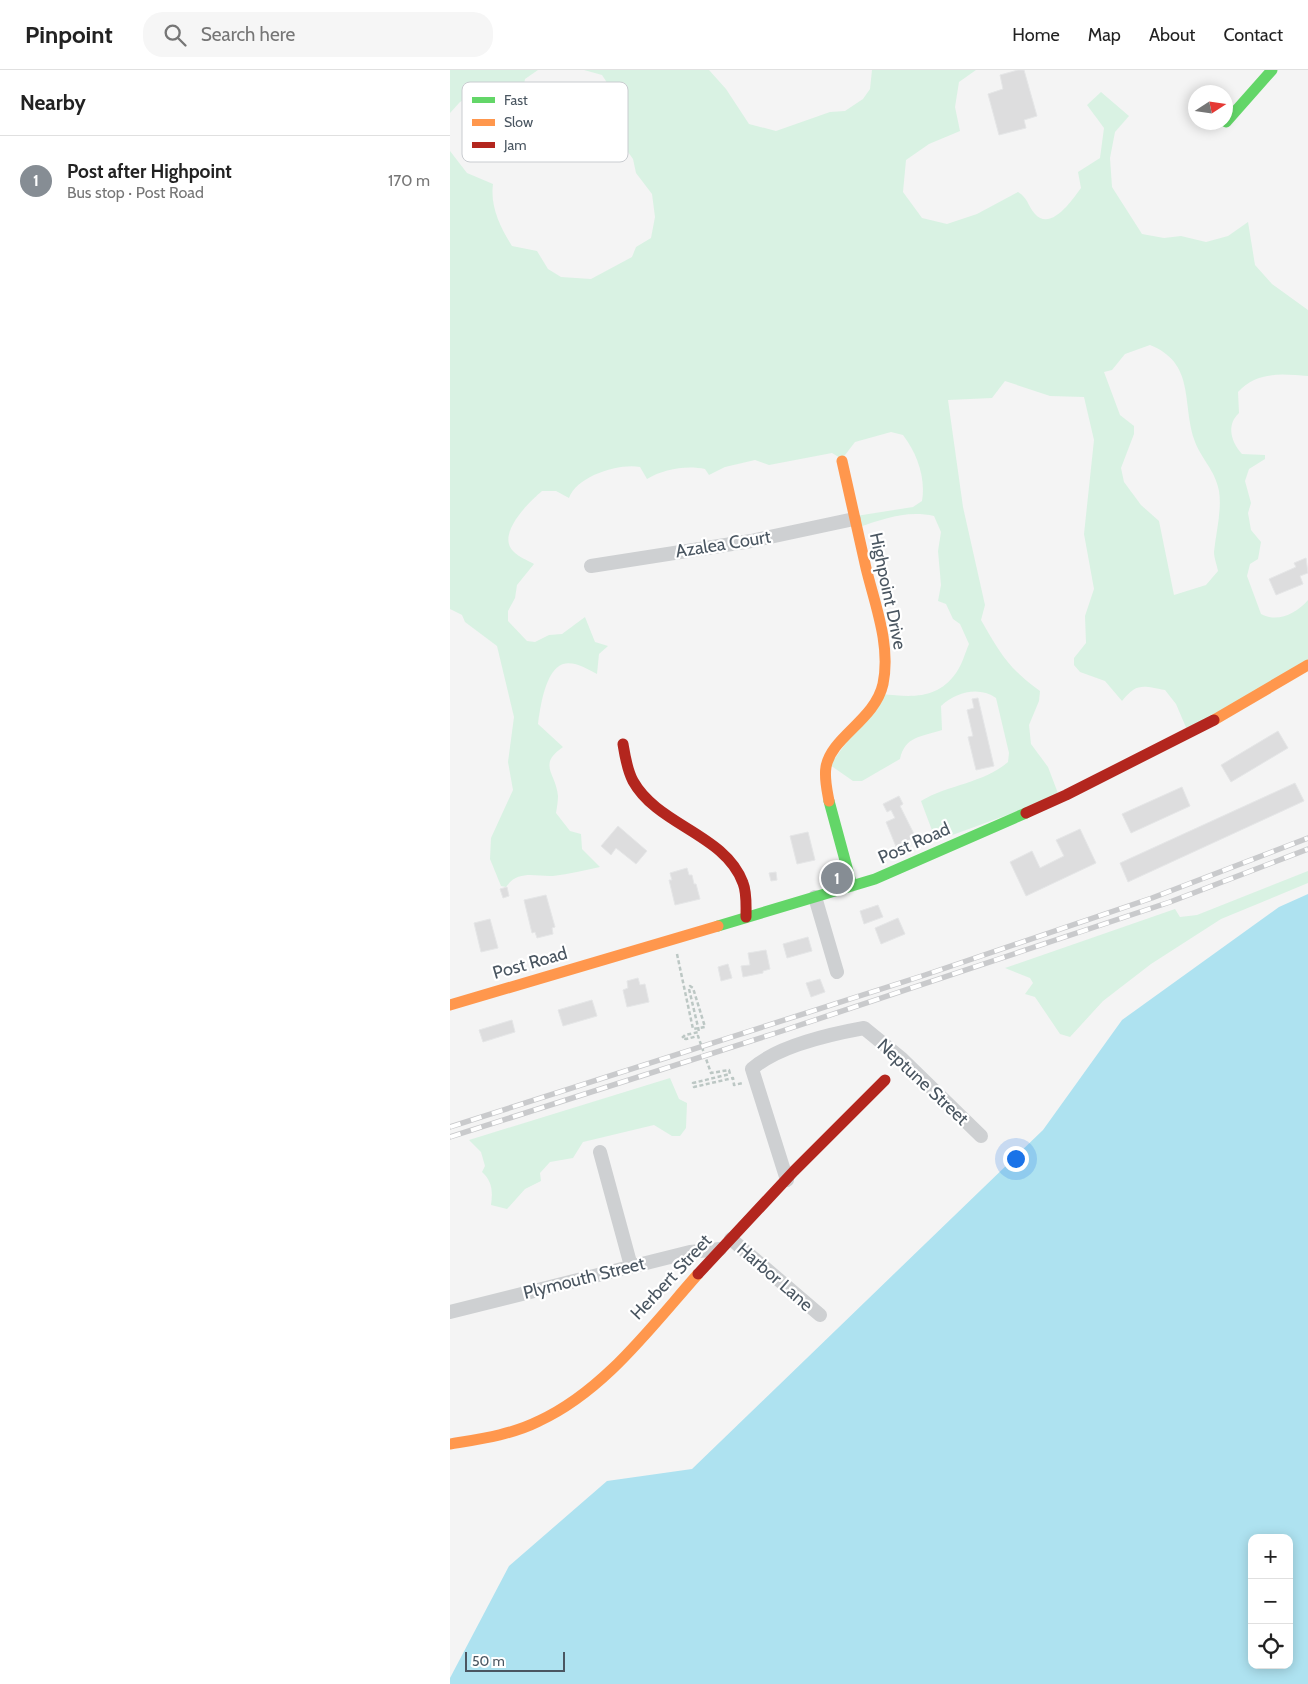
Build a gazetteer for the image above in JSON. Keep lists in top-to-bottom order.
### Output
{
  "streets": {
    "street": [
      "Azalea Court",
      "Highpoint Drive",
      "Post Road",
      "Neptune Street",
      "Herbert Street",
      "Harbor Lane",
      "Plymouth Street"
    ]
  },
  "crossings": [
    ["Azalea Court", "Highpoint Drive"],
    ["Highpoint Drive", "Post Road"],
    ["Herbert Street", "Harbor Lane"],
    ["Herbert Street", "Plymouth Street"]
  ],
  "legend": ["Fast", "Slow", "Jam"],
  "scale_bar": "50 m",
  "north": "right",
  "page": {
    "header": "Pinpoint",
    "search": "Search here",
    "nav": [
      "Home",
      "Map",
      "About",
      "Contact"
    ],
    "heading": "Nearby",
    "list": [
      {
        "mark": "1",
        "name": "Post after Highpoint",
        "note": "Bus stop · Post Road",
        "value": "170 m"
      }
    ],
    "pins": "1",
    "map_buttons": ["+", "−"],
    "scale": "50 m"
  }
}
